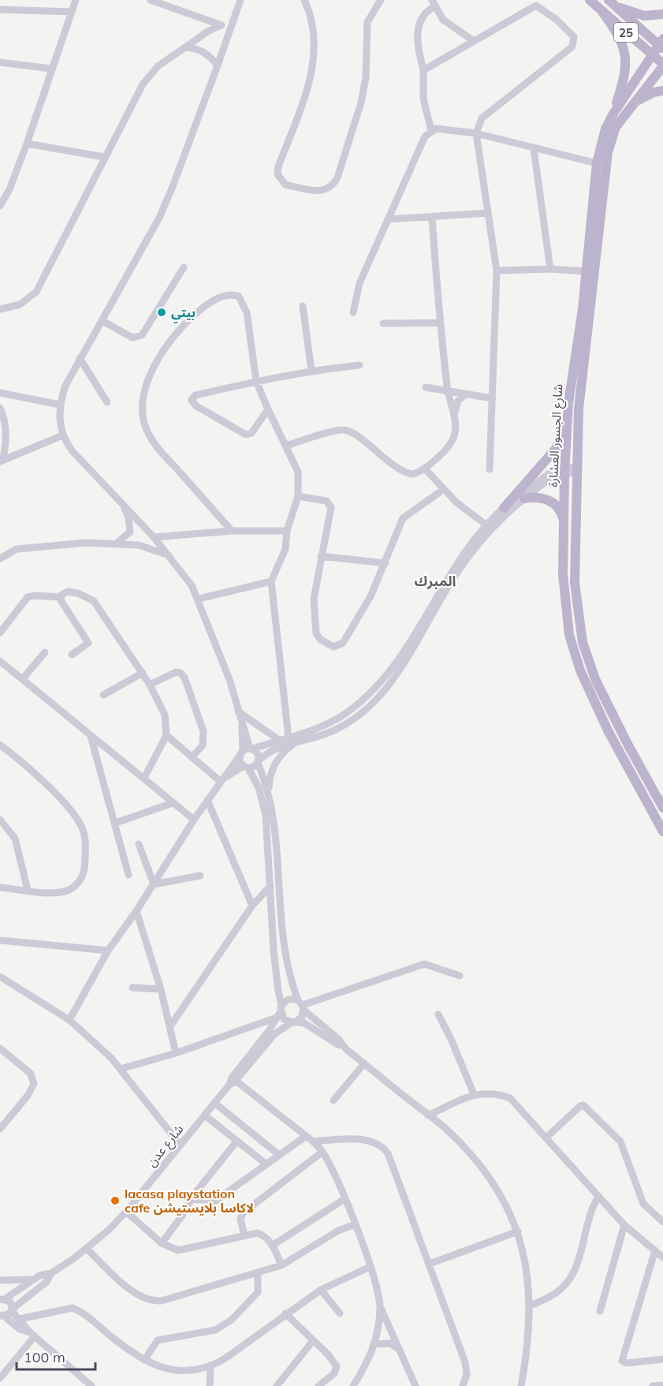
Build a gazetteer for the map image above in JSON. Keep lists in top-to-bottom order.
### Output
{
  "streets": {
    "main road": ["25", "شارع الجسور العشارة"],
    "street": ["شارع عدن"]
  },
  "crossings": [
    ["25", "شارع الجسور العشارة"]
  ],
  "districts": ["المبرك"],
  "places": ["بيتي", "lacasa playstation cafe لاكاسا بلايستيشن"],
  "scale_bar": "100 m"
}
